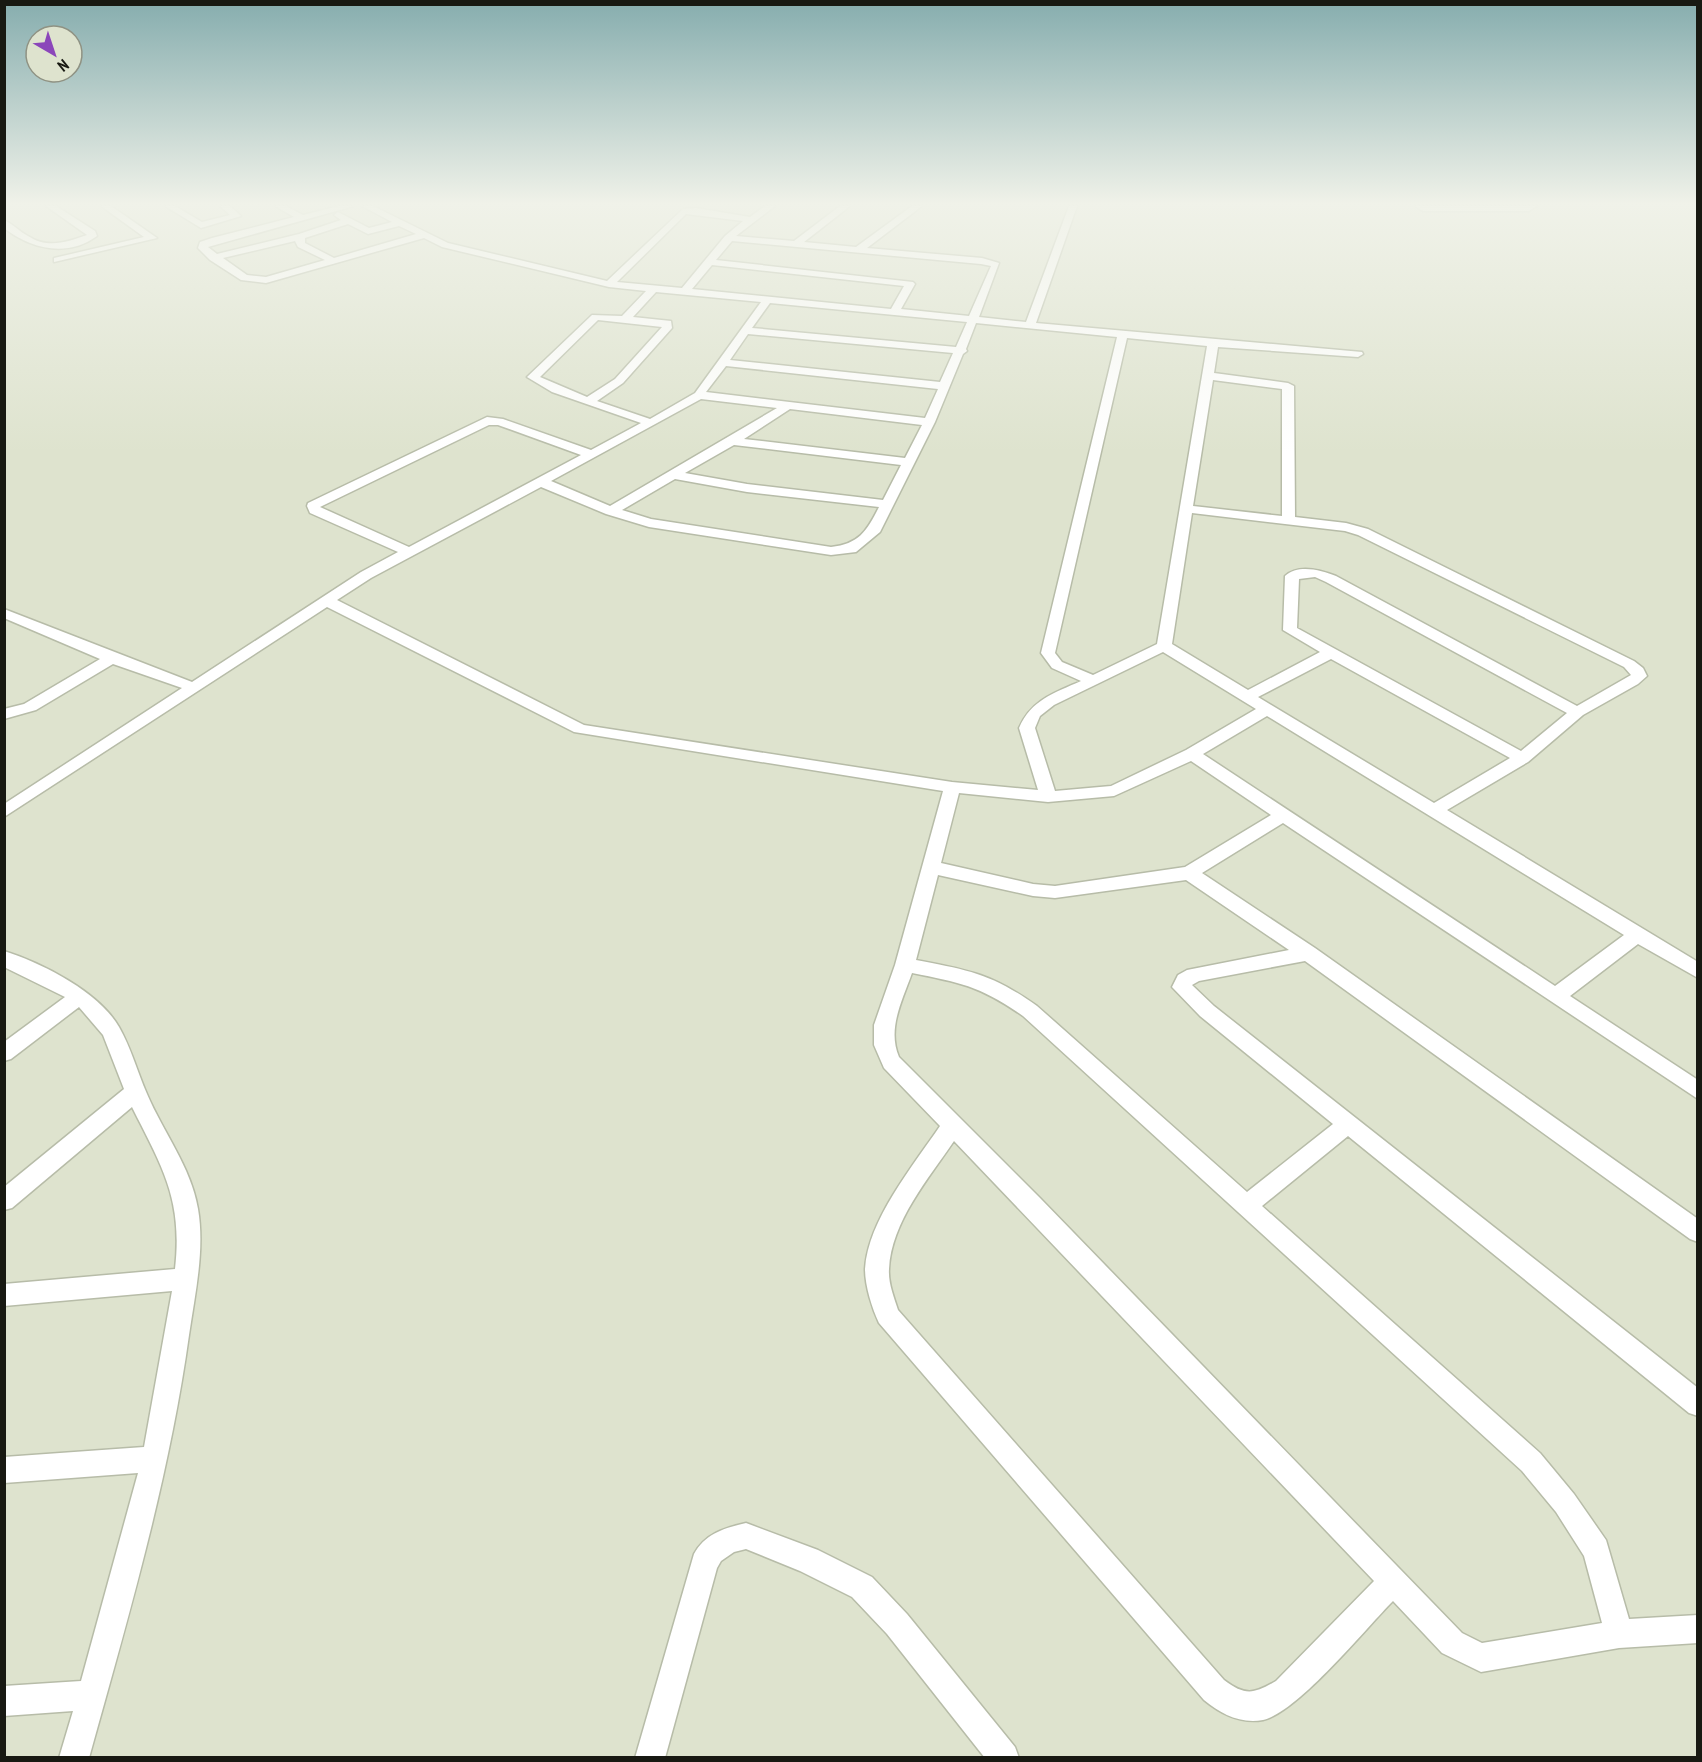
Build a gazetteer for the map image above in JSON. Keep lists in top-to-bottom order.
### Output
{
  "north": "bottom right"
}
